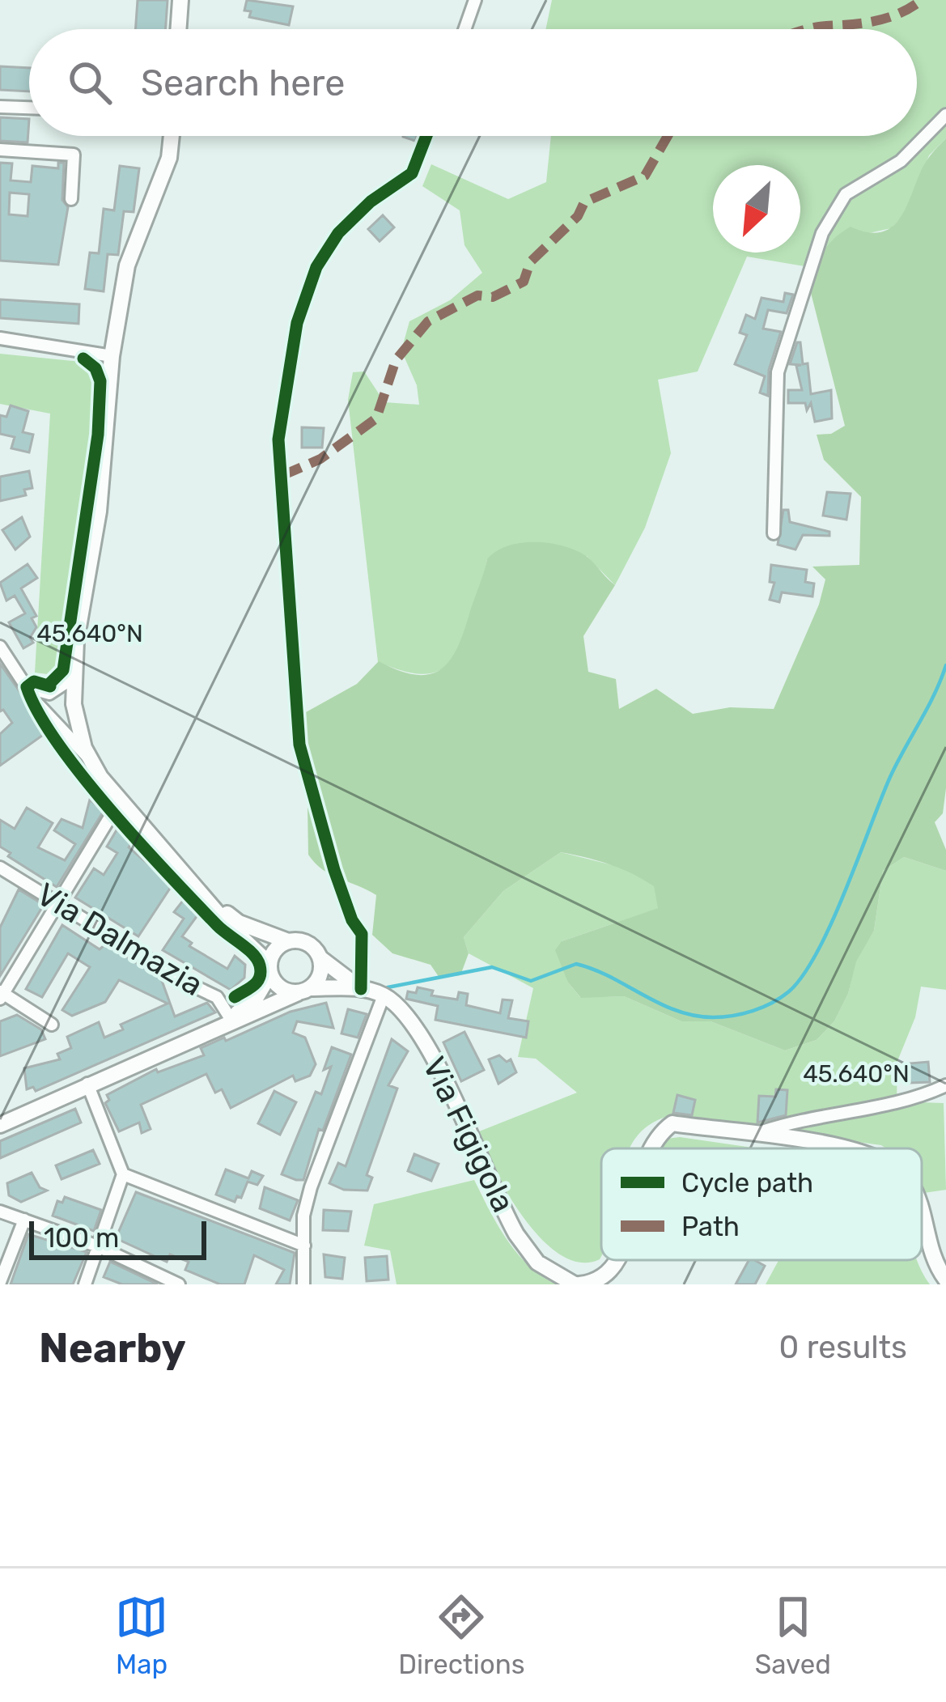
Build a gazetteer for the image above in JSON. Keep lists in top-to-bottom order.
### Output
{
  "streets": {
    "street": ["Via Dalmazia", "Via Figigola"]
  },
  "legend": ["Cycle path", "Path"],
  "scale_bar": "100 m",
  "north": "bottom left",
  "page": {
    "search": "Search here",
    "scale": "100 m",
    "heading": ["Nearby", "0 results"],
    "nav": ["Map", "Directions", "Saved"]
  },
  "coordinates": ["45.640°N"]
}
